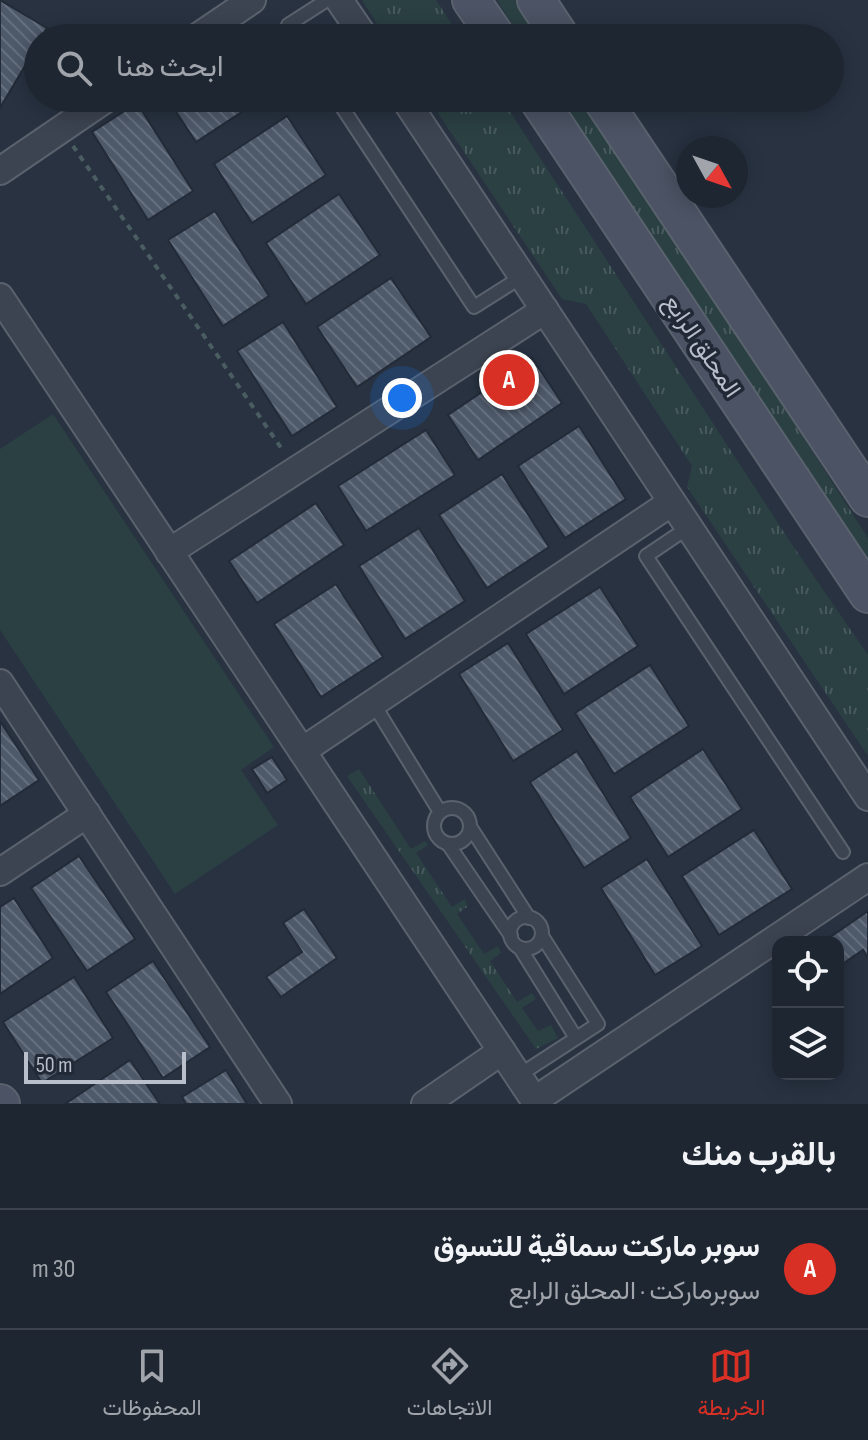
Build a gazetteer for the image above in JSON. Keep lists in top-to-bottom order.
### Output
{
  "streets": {
    "main road": ["المحلق الرابع"]
  },
  "scale_bar": "50 m",
  "north": "bottom right",
  "page": {
    "search": "ابحث هنا",
    "pins": "A",
    "scale": "50 m",
    "heading": "بالقرب منك",
    "list": [
      {
        "mark": "A",
        "name": "سوبر ماركت سماقية للتسوق",
        "note": "سوبرماركت · المحلق الرابع",
        "value": "30 m"
      }
    ],
    "nav": ["الخريطة", "الاتجاهات", "المحفوظات"]
  }
}
